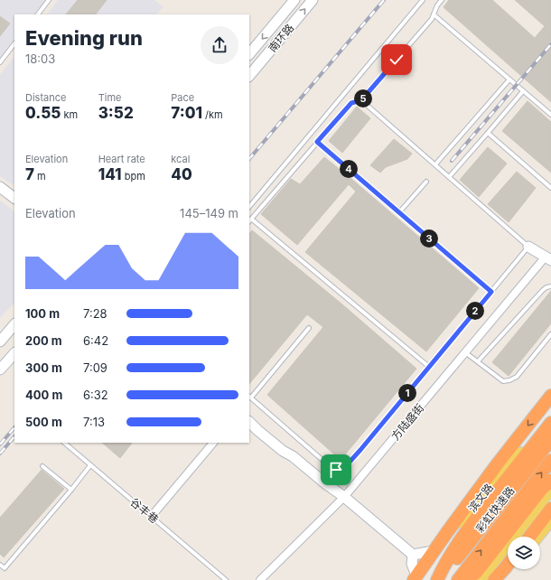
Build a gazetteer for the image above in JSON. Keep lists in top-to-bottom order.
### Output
{
  "streets": {
    "highway": ["彩虹快速路"],
    "main road": ["滨文路"],
    "street": ["南环路", "方陆盛街"],
    "lane": ["谷丰巷"]
  },
  "page": {
    "heading": ["Evening run", "18:03"],
    "stats": [
      ["Distance", "0.55 km"],
      ["Time", "3:52"],
      ["Pace", "7:01 /km"],
      ["Elevation", "7 m"],
      ["Heart rate", "141 bpm"],
      ["kcal", "40"]
    ],
    "pins": [
      "5",
      "4",
      "3",
      "2",
      "1"
    ],
    "chart": ["Elevation", "145–149 m"],
    "list": [
      {
        "name": "100 m",
        "note": "7:28"
      },
      {
        "name": "200 m",
        "note": "6:42"
      },
      {
        "name": "300 m",
        "note": "7:09"
      },
      {
        "name": "400 m",
        "note": "6:32"
      },
      {
        "name": "500 m",
        "note": "7:13"
      }
    ]
  }
}
